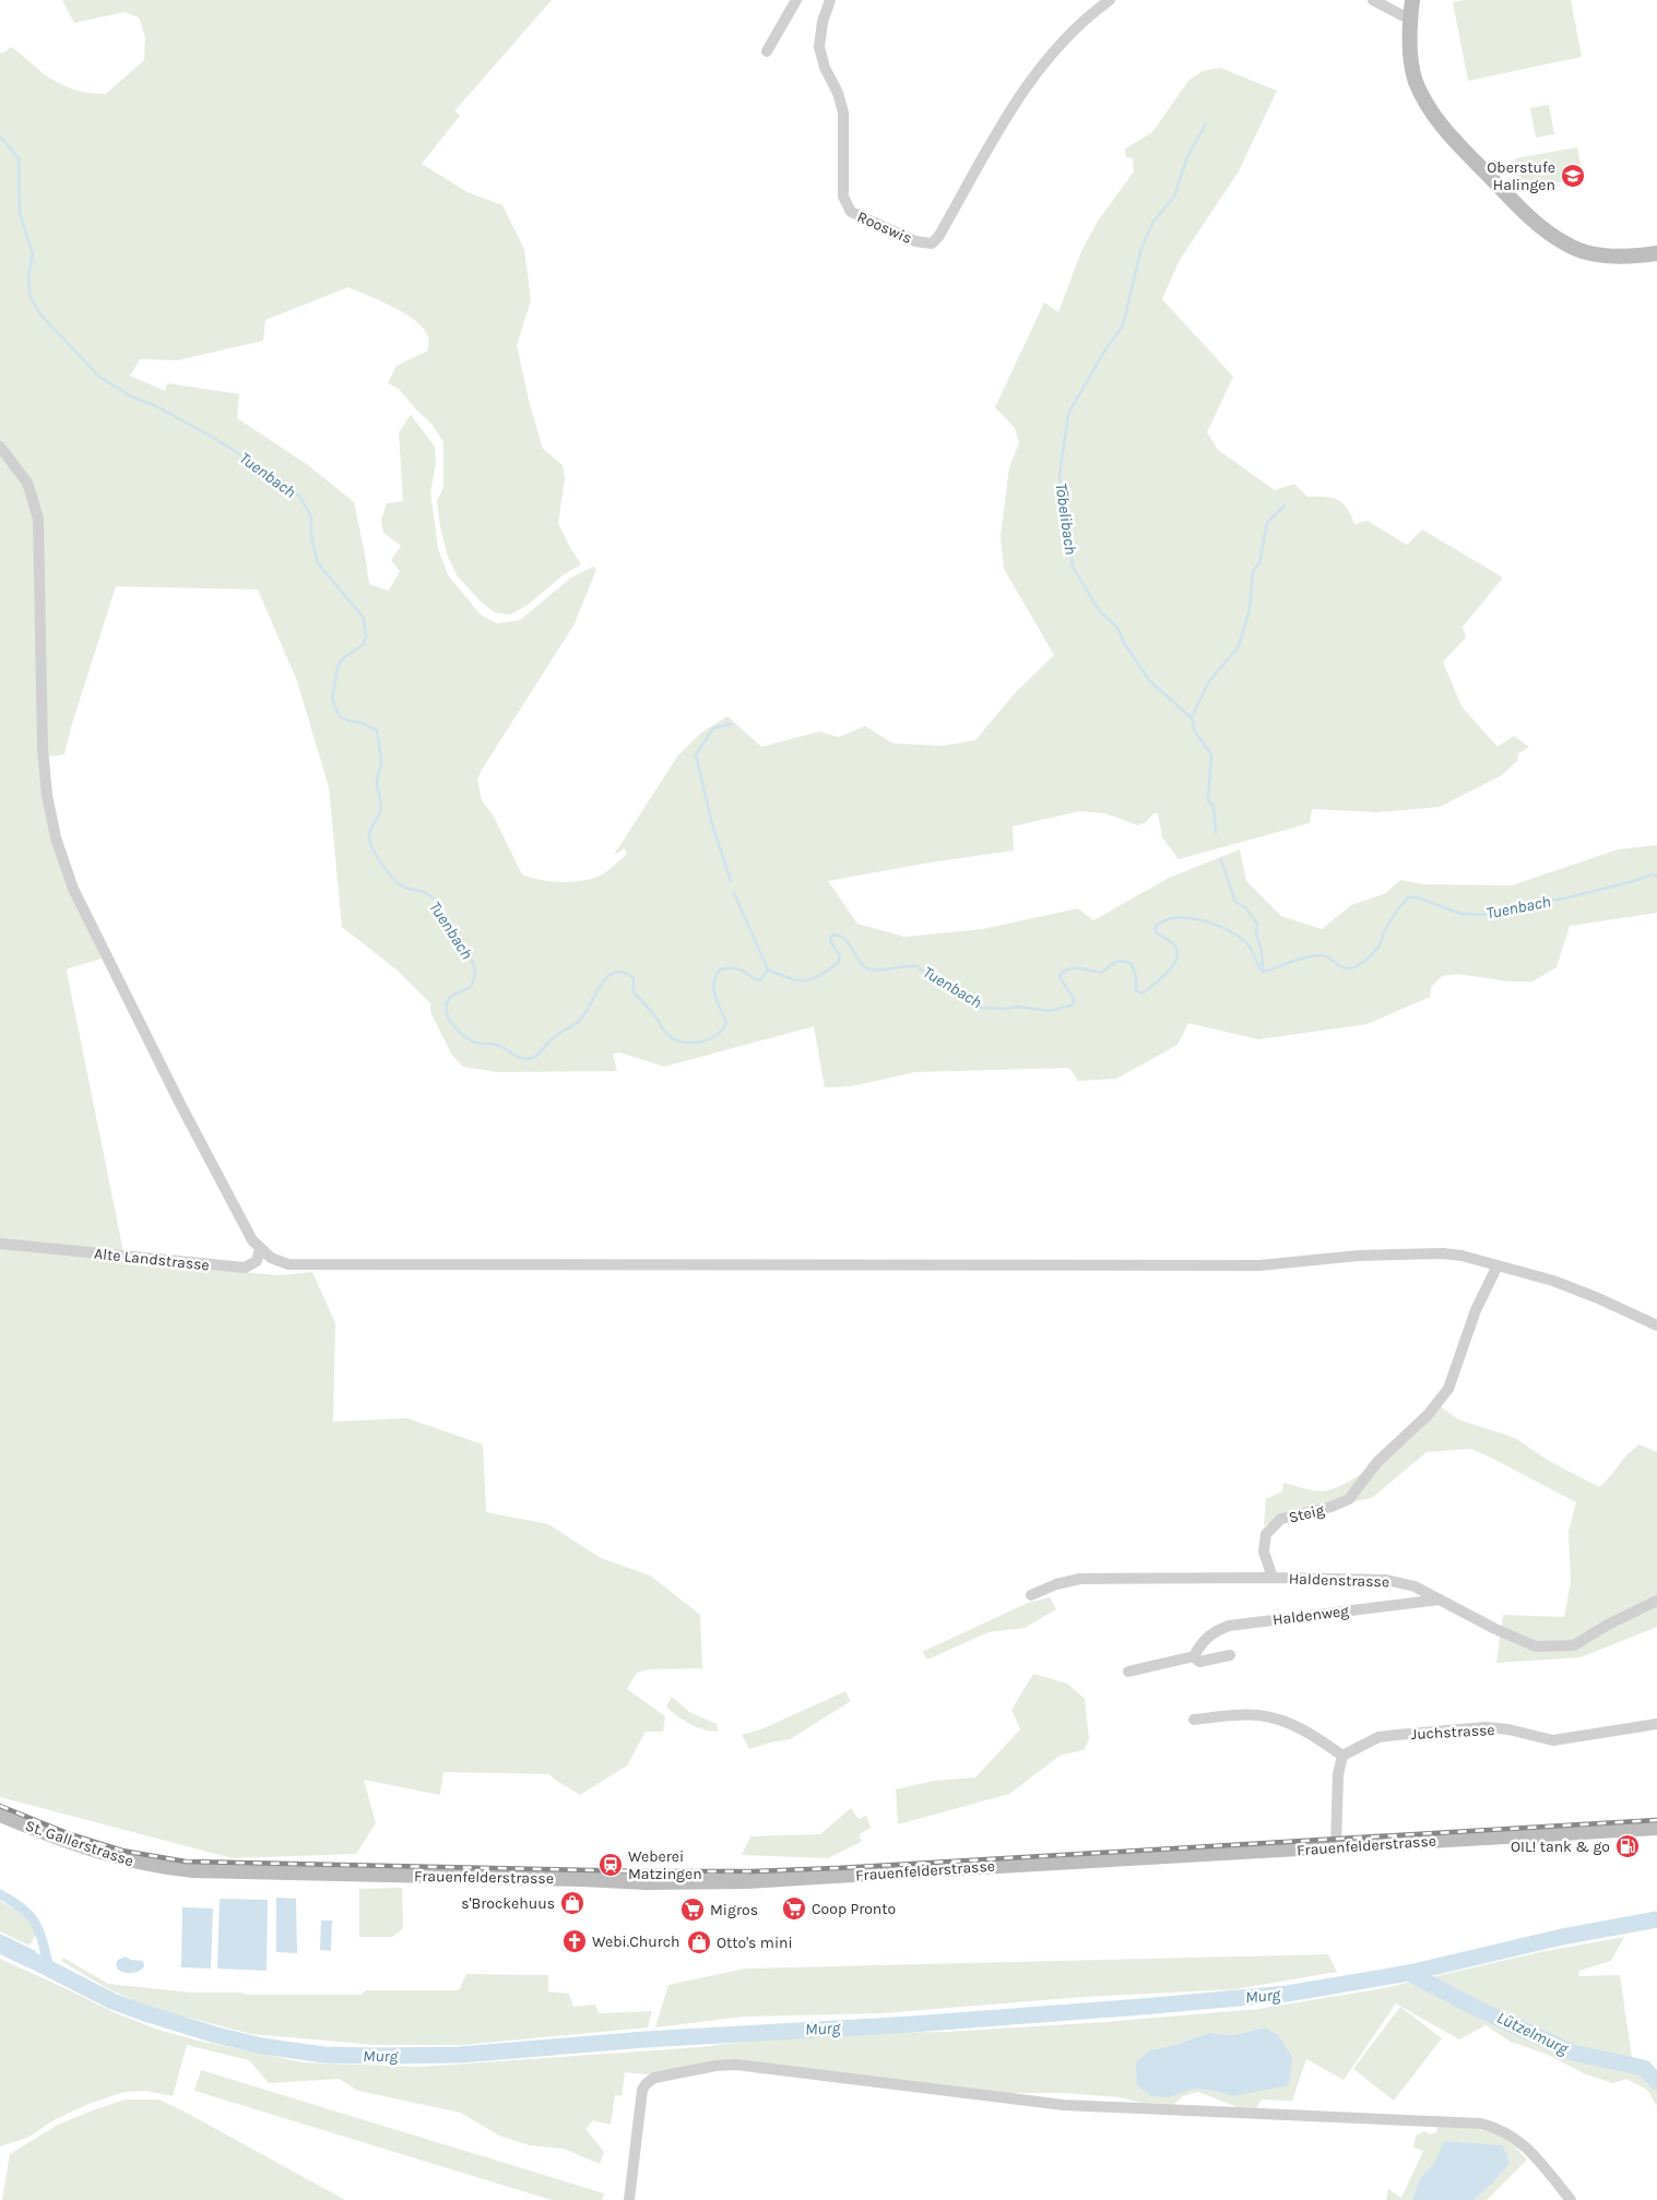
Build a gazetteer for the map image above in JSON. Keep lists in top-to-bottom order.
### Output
{
  "streets": {
    "main road": ["St. Gallerstrasse", "Frauenfelderstrasse"],
    "street": [
      "Rooswis",
      "Alte Landstrasse",
      "Steig",
      "Haldenstrasse",
      "Haldenweg",
      "Juchstrasse"
    ]
  },
  "crossings": [
    ["Steig", "Haldenstrasse"],
    ["Haldenstrasse", "Haldenweg"],
    ["St. Gallerstrasse", "Frauenfelderstrasse"]
  ],
  "water": [
    "Tuenbach",
    "Töbelibach",
    "Murg",
    "Lützelmurg"
  ],
  "places": {
    "school or university": ["Oberstufe Halingen"],
    "fuel station": ["OIL! tank & go"],
    "station": ["Weberei Matzingen"],
    "shop": ["s'Brockehuus", "Otto's mini"],
    "supermarket": ["Coop Pronto", "Migros"],
    "church": ["Webi.Church"]
  }
}
